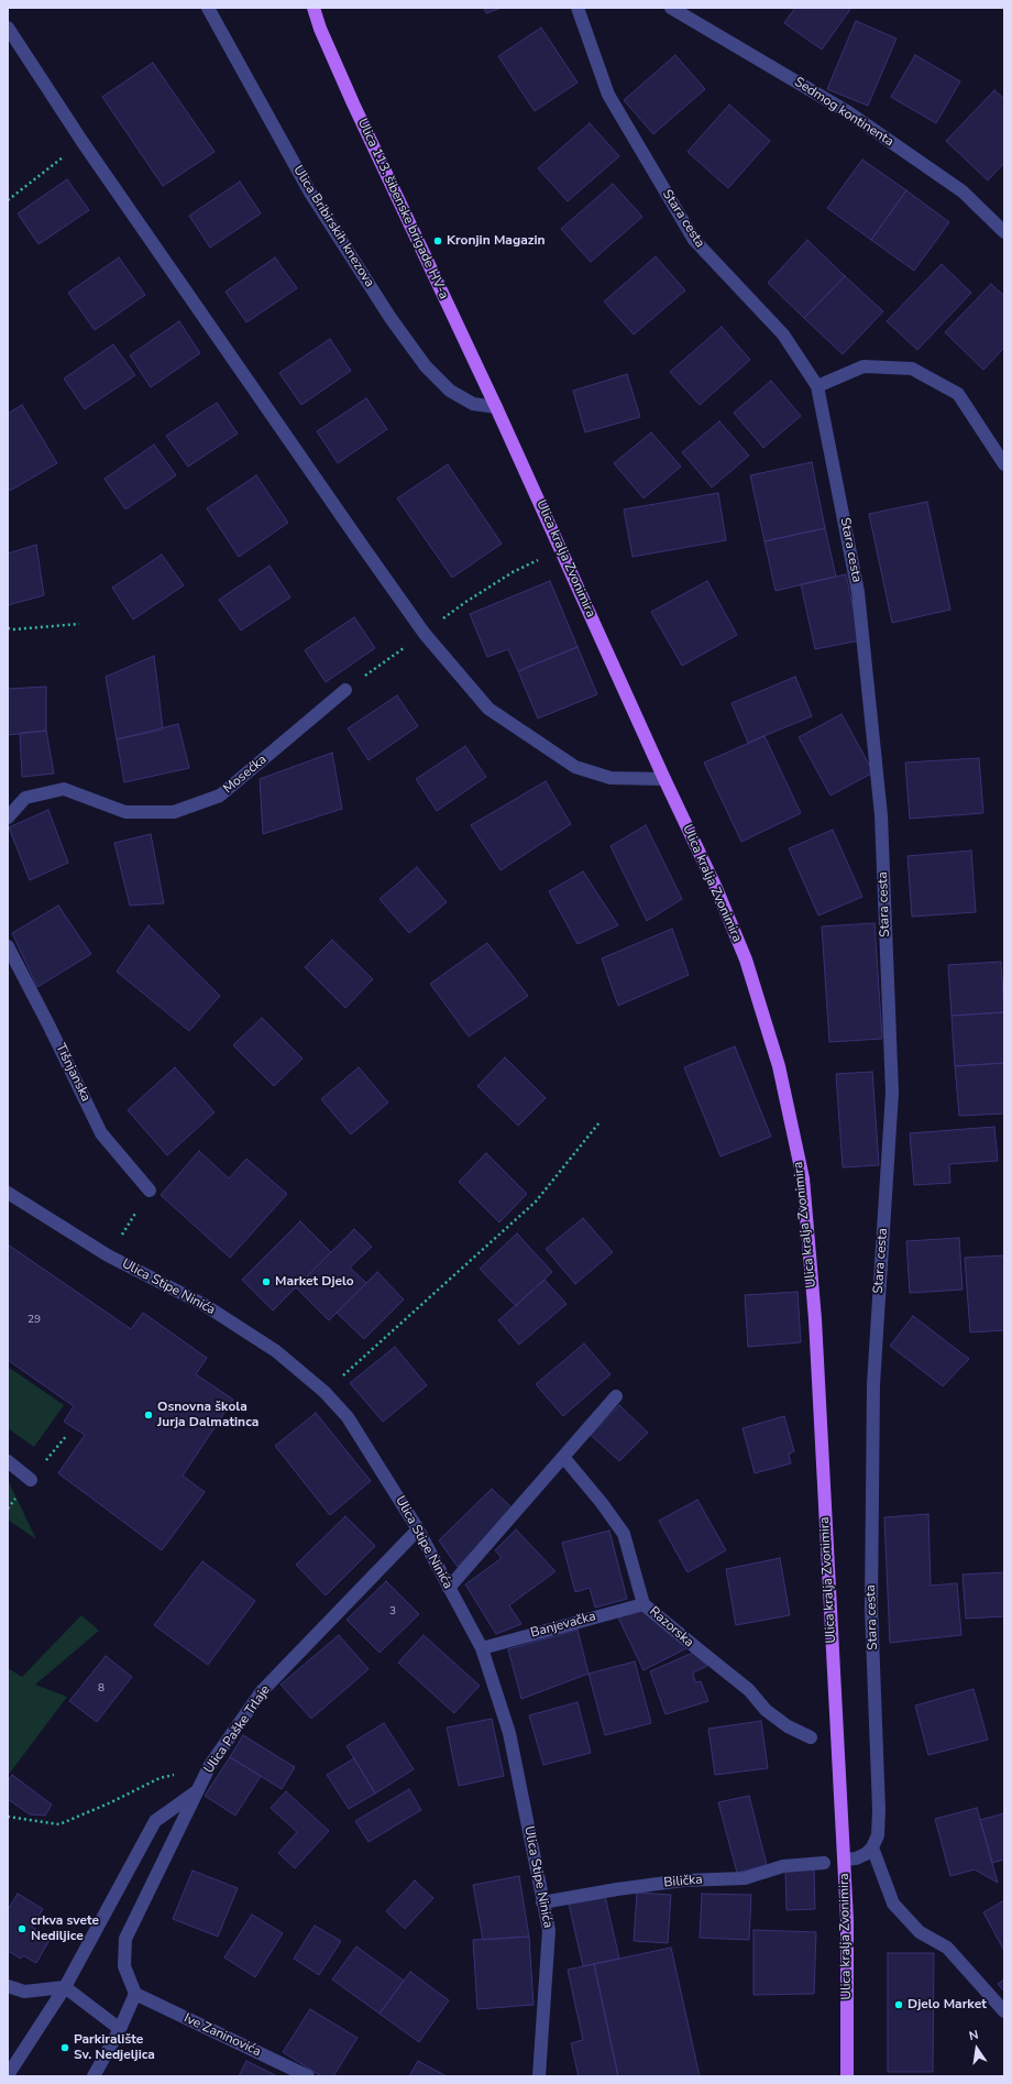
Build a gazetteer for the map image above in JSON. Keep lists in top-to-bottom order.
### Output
{
  "streets": {
    "main road": ["Ulica 113. šibenske brigade HV-a", "Ulica kralja Zvonimira"],
    "street": [
      "Sedmog kontinenta",
      "Stara cesta",
      "Ulica Bribirskih knezova",
      "Mosećka",
      "Tišnjanska",
      "Ulica Stipe Ninića",
      "Banjevačka",
      "Razorska",
      "Ulica Paške Trlaje",
      "Bilička",
      "Ive Zaninovića"
    ]
  },
  "crossings": [
    ["Ulica 113. šibenske brigade HV-a", "Ulica Bribirskih knezova"],
    ["Ulica 113. šibenske brigade HV-a", "Ulica kralja Zvonimira"],
    ["Ulica Bribirskih knezova", "Ulica kralja Zvonimira"],
    ["Ulica Stipe Ninića", "Banjevačka"],
    ["Ulica Stipe Ninića", "Ulica Paške Trlaje"],
    ["Ulica Stipe Ninića", "Bilička"],
    ["Banjevačka", "Razorska"],
    ["Ulica Paške Trlaje", "Ive Zaninovića"]
  ],
  "places": [
    "Kronjin Magazin",
    "Market Djelo",
    "Osnovna škola Jurja Dalmatinca",
    "crkva svete Nediljice",
    "Djelo Market",
    "Parkiralište Sv. Nedjeljica"
  ],
  "house_numbers": ["29", "3", "8"],
  "north": "top"
}
